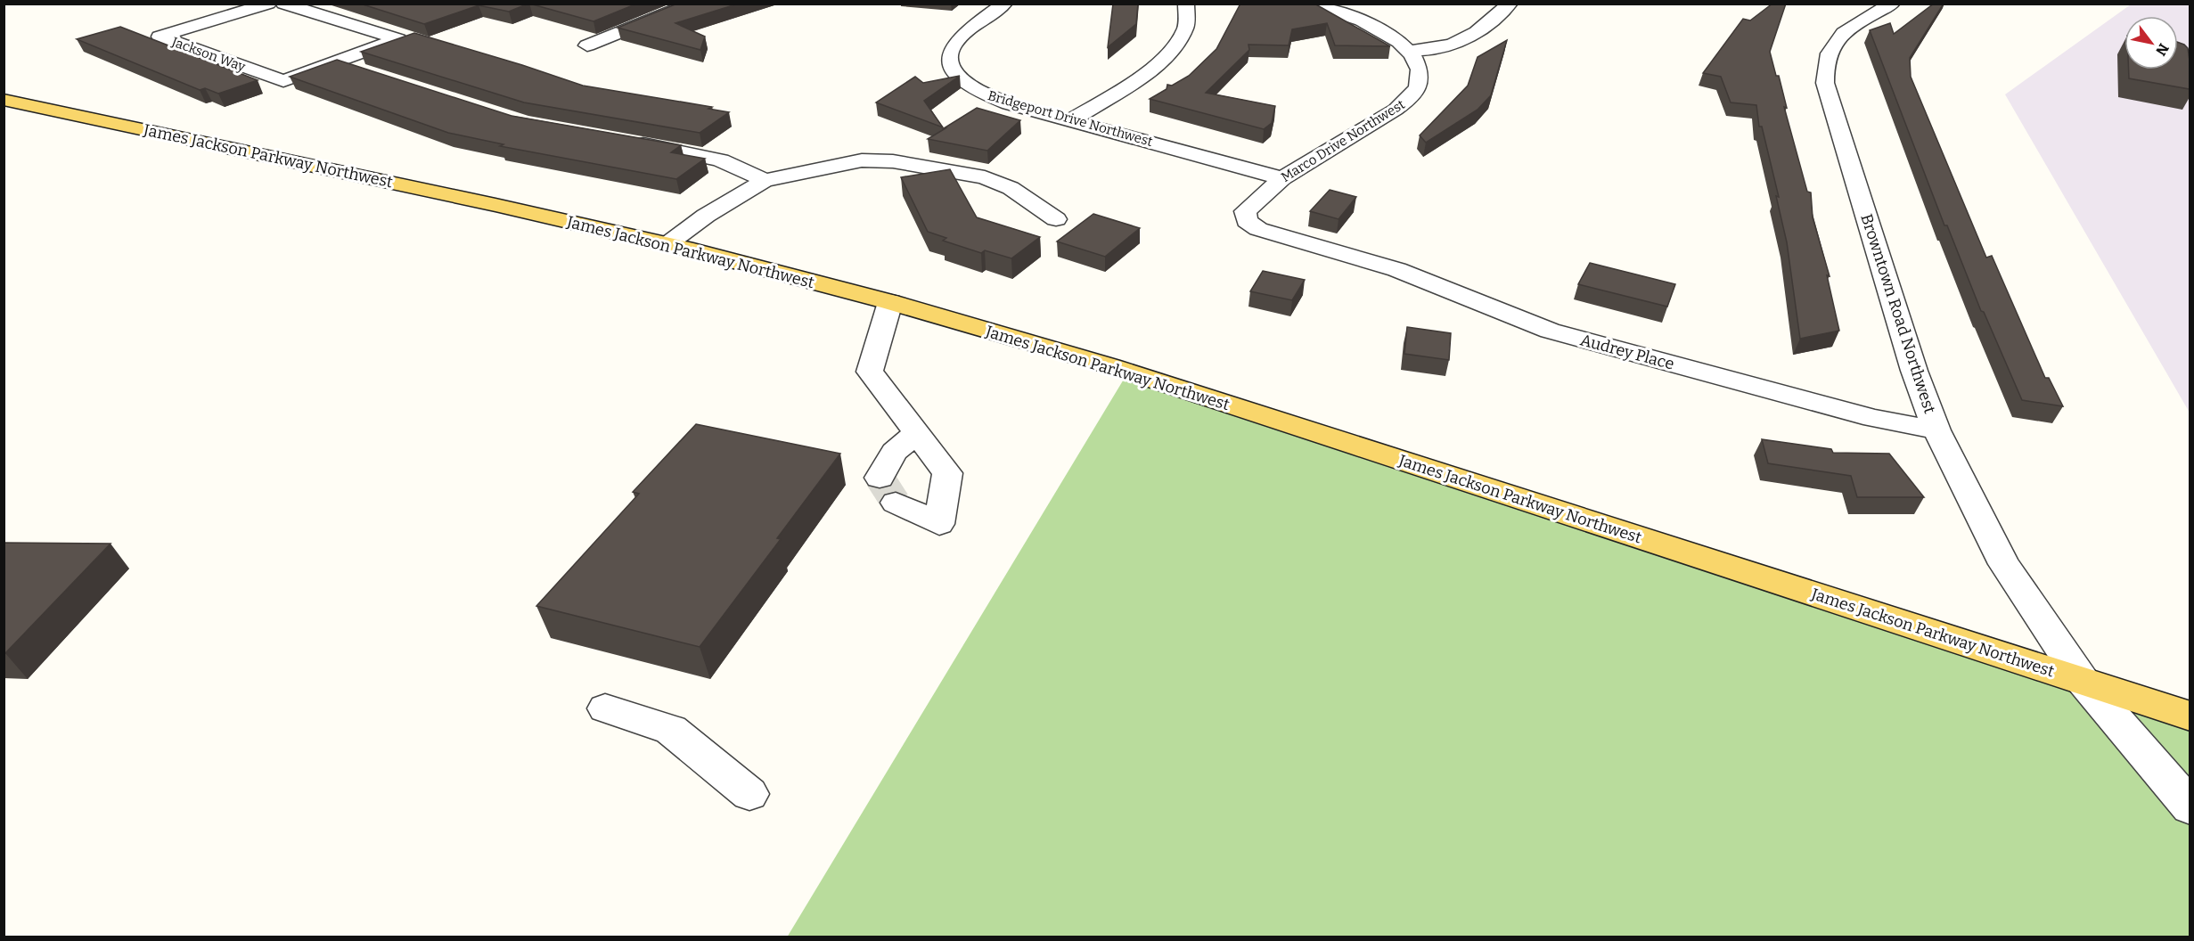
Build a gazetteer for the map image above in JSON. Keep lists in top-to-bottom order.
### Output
{
  "streets": {
    "main road": ["James Jackson Parkway Northwest"],
    "street": [
      "Jackson Way",
      "Bridgeport Drive Northwest",
      "Marco Drive Northwest",
      "Browntown Road Northwest",
      "Audrey Place"
    ]
  },
  "crossings": [
    ["Bridgeport Drive Northwest", "Marco Drive Northwest"],
    ["Marco Drive Northwest", "Audrey Place"],
    ["James Jackson Parkway Northwest", "Browntown Road Northwest"],
    ["Browntown Road Northwest", "Audrey Place"]
  ],
  "north": "bottom right"
}
